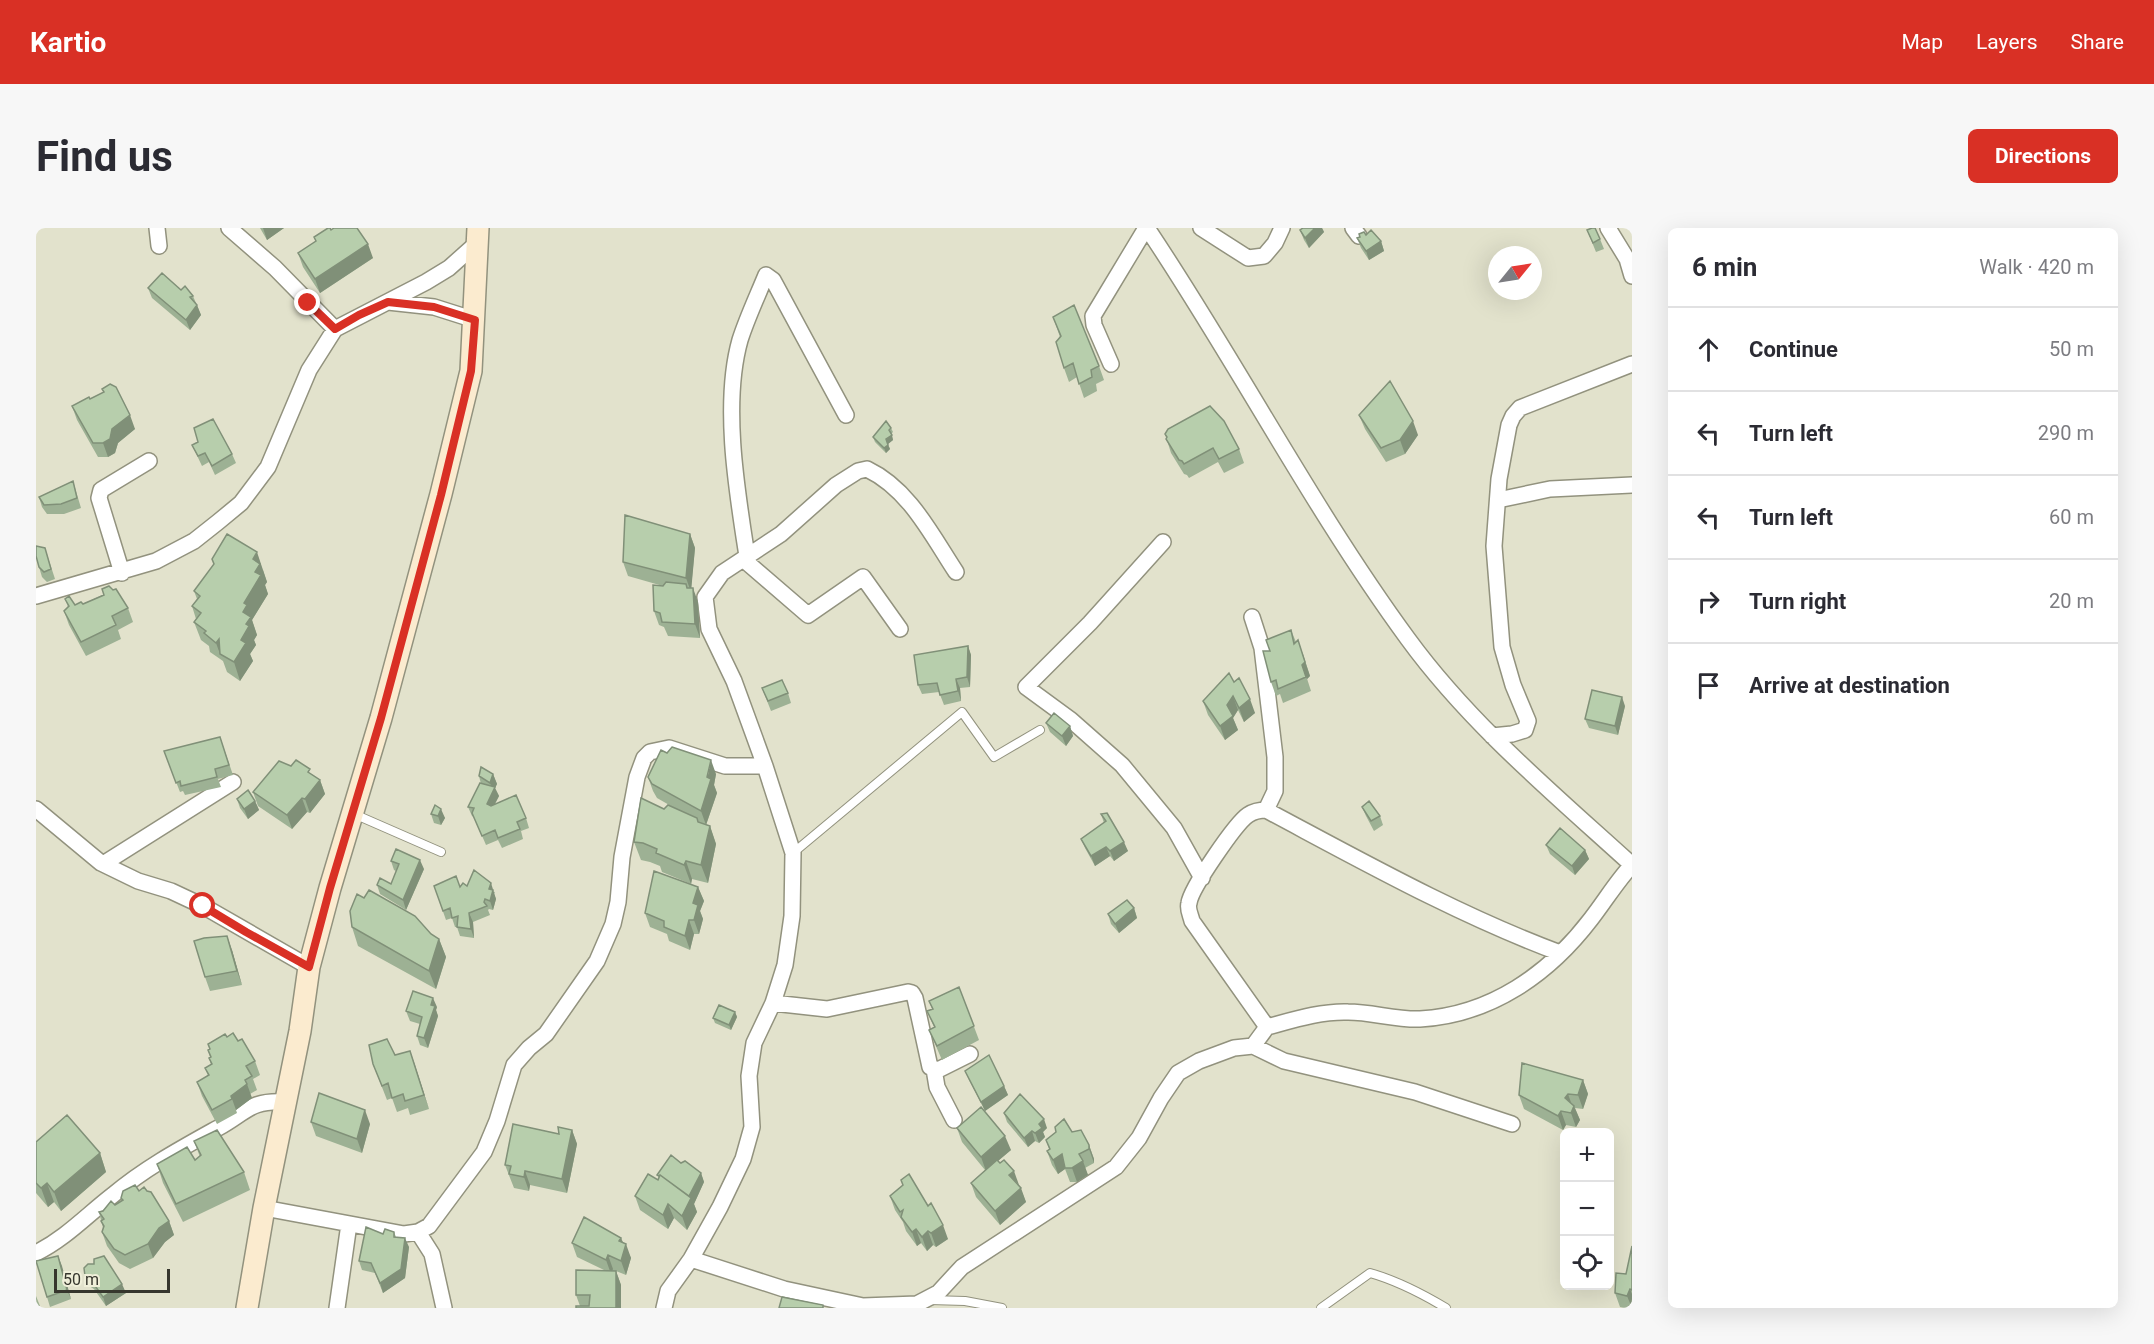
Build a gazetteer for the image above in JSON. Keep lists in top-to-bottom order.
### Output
{
  "scale_bar": "50 m",
  "north": "top right",
  "page": {
    "header": "Kartio",
    "nav": ["Map", "Layers", "Share"],
    "buttons": "Directions",
    "title": "Find us",
    "heading": ["6 min", "Walk · 420 m"],
    "list": [
      ["Continue", "50 m"],
      ["Turn left", "290 m"],
      ["Turn left", "60 m"],
      ["Turn right", "20 m"],
      "Arrive at destination"
    ],
    "map_buttons": ["+", "−"],
    "scale": "50 m"
  }
}
